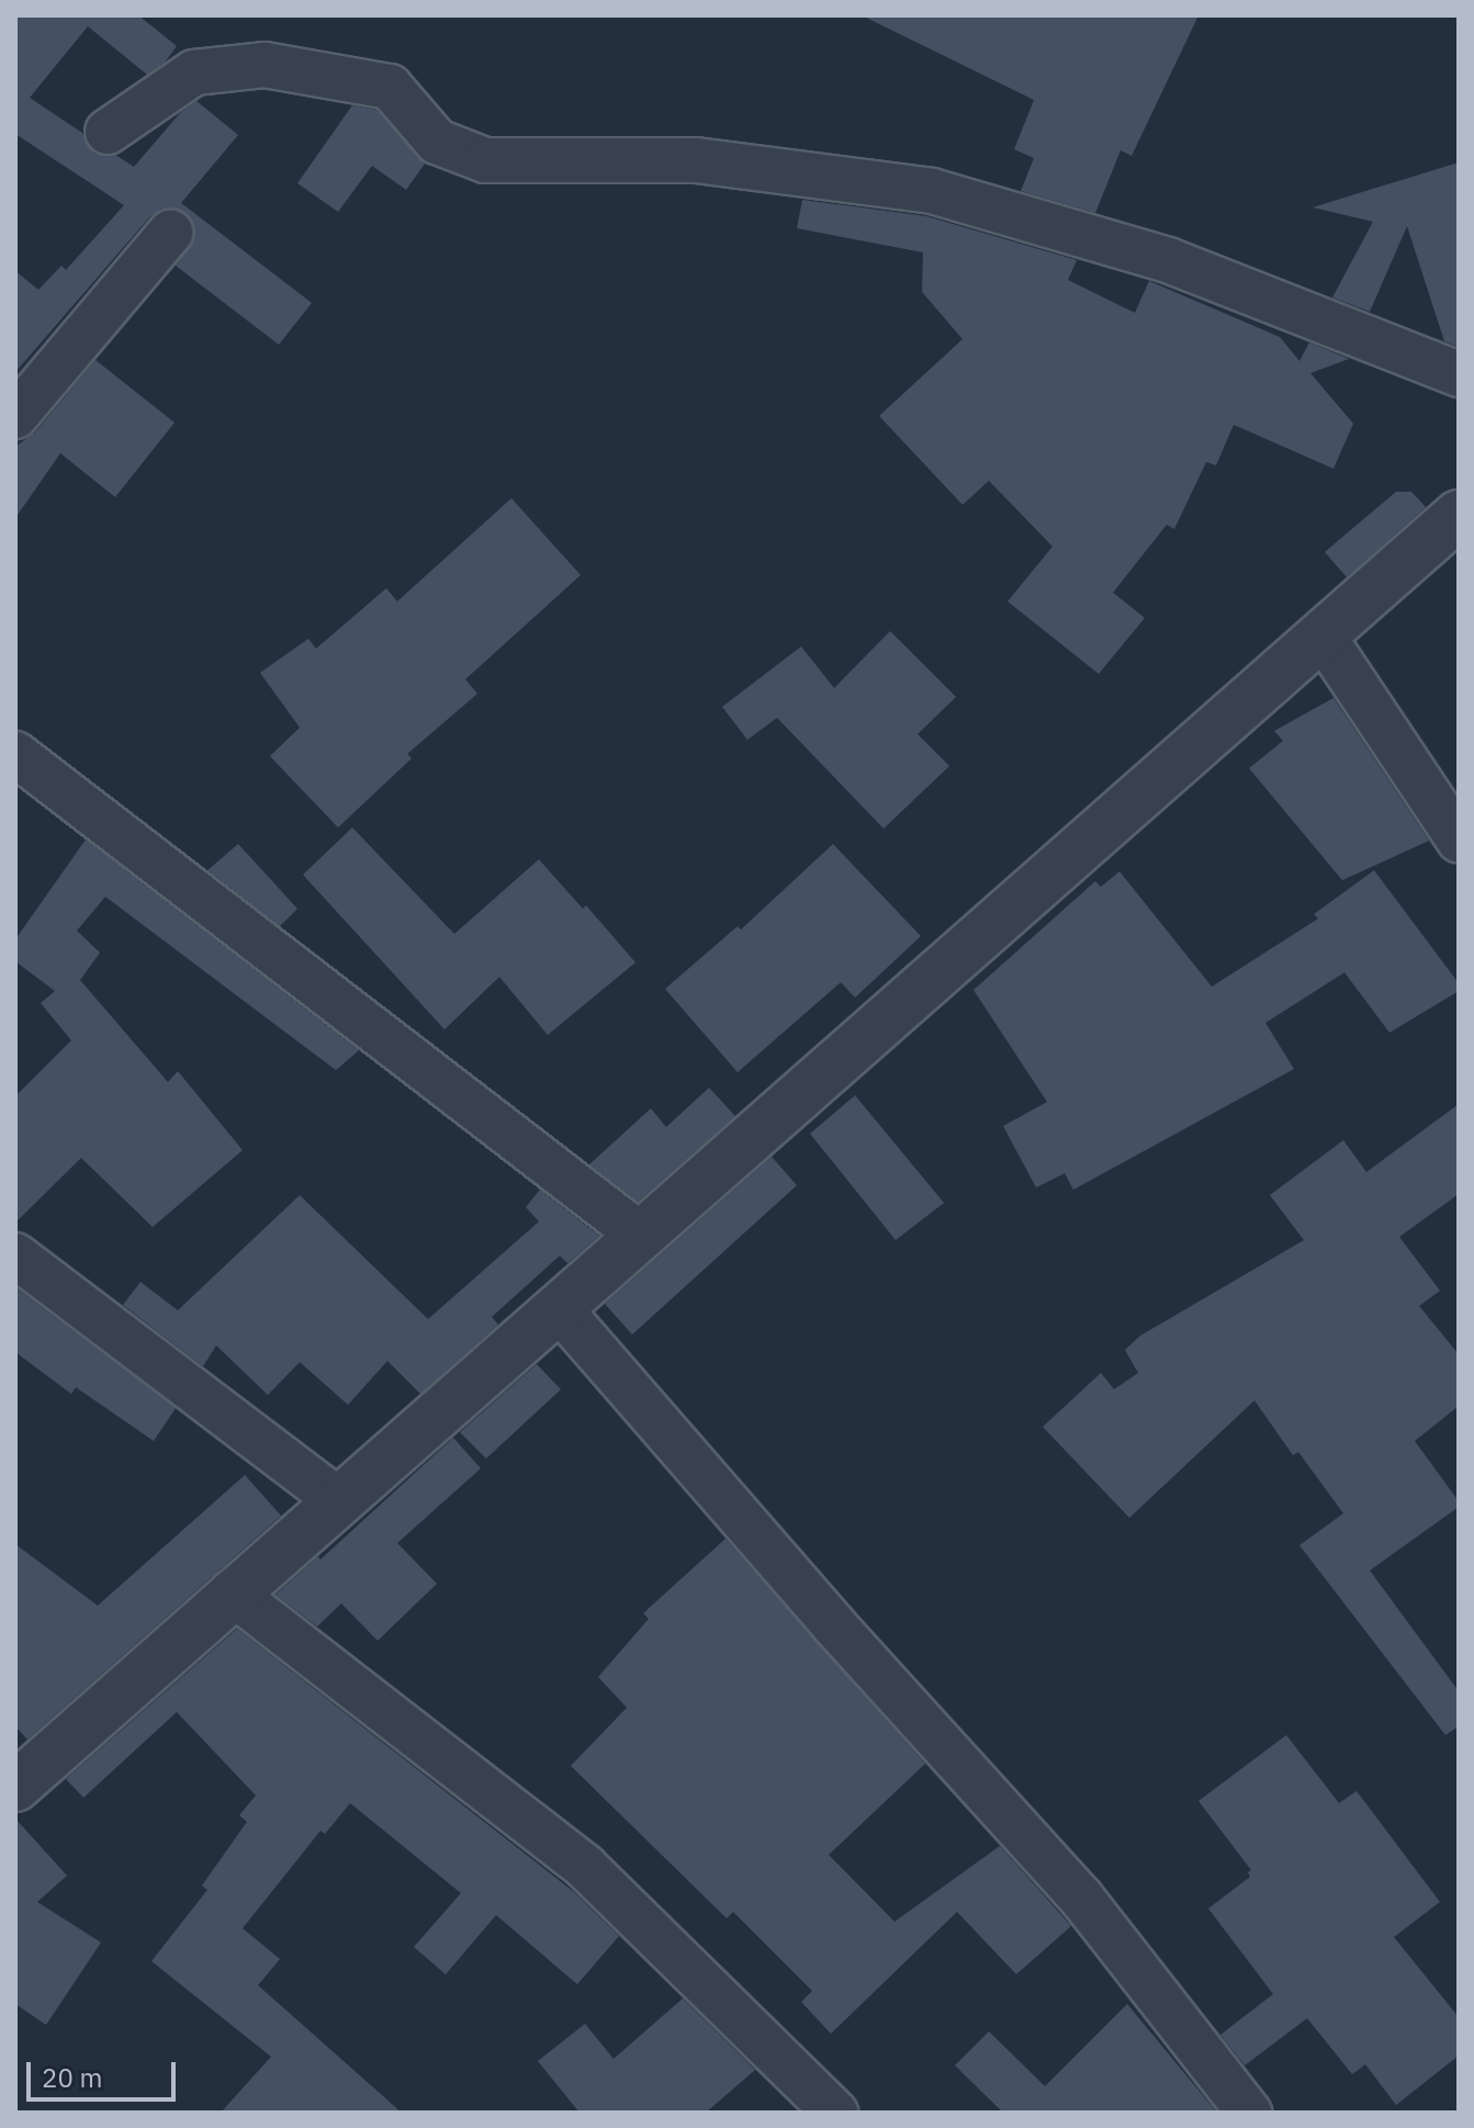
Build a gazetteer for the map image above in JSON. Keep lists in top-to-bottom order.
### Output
{
  "scale_bar": "20 m"
}
